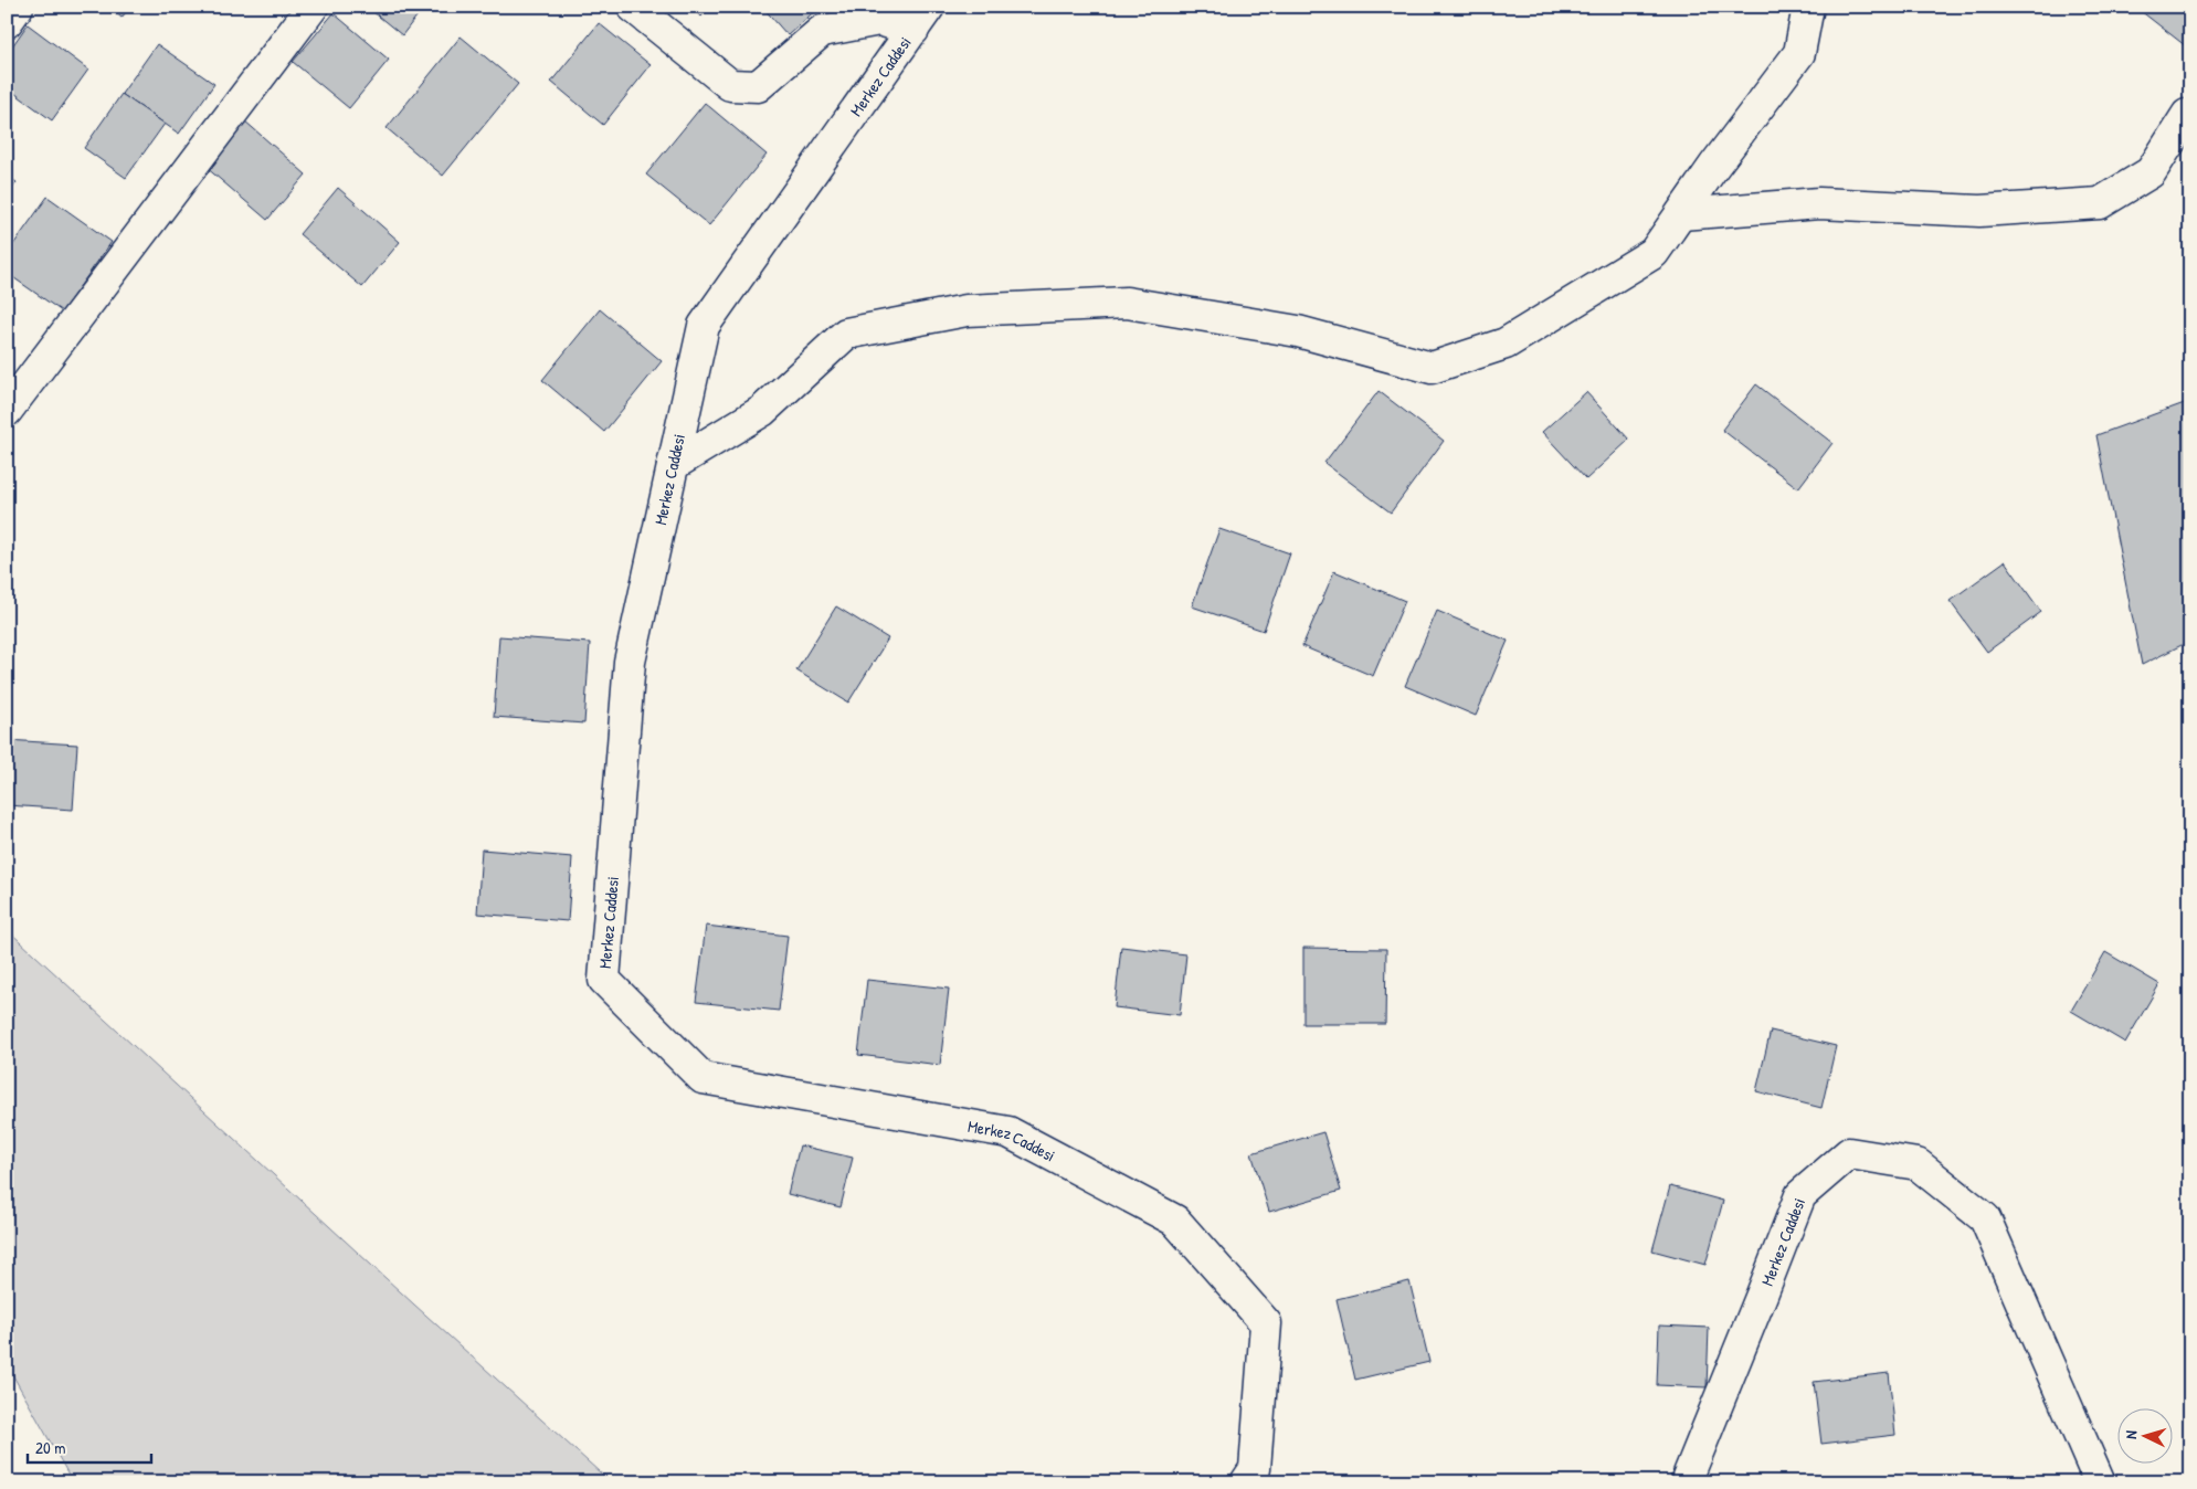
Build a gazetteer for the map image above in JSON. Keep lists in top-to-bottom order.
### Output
{
  "streets": {
    "street": ["Merkez Caddesi"]
  },
  "scale_bar": "20 m",
  "north": "left"
}
